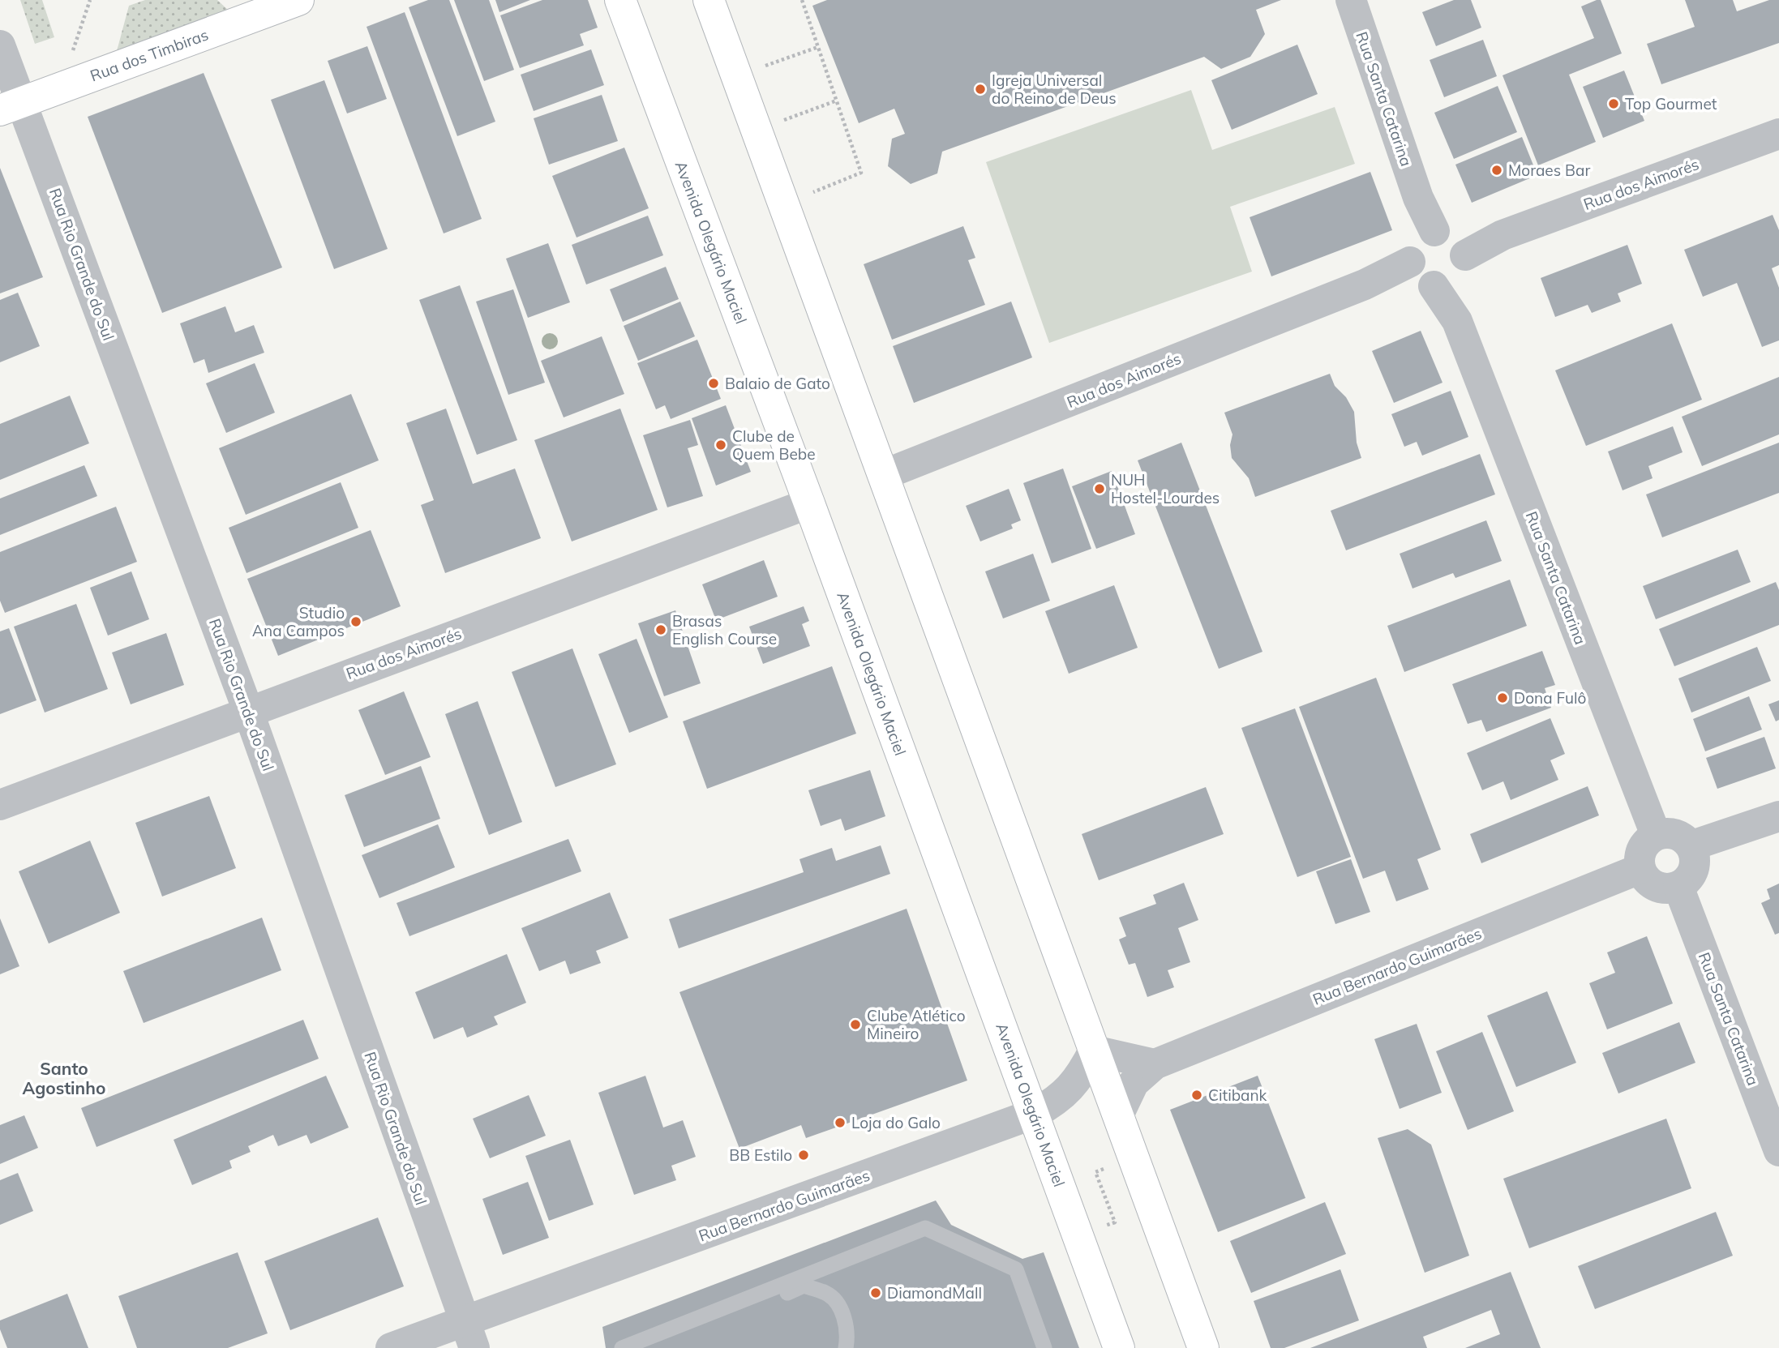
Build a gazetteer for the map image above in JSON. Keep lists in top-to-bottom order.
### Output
{
  "streets": {
    "main road": ["Rua dos Timbiras", "Avenida Olegário Maciel"],
    "street": [
      "Rua Santa Catarina",
      "Rua dos Aimorés",
      "Rua Rio Grande do Sul",
      "Rua Bernardo Guimarães"
    ]
  },
  "crossings": [
    ["Rua dos Timbiras", "Rua Rio Grande do Sul"],
    ["Rua Santa Catarina", "Rua dos Aimorés"],
    ["Rua Santa Catarina", "Rua Bernardo Guimarães"],
    ["Rua dos Aimorés", "Avenida Olegário Maciel"],
    ["Rua dos Aimorés", "Rua Rio Grande do Sul"],
    ["Avenida Olegário Maciel", "Rua Bernardo Guimarães"],
    ["Rua Rio Grande do Sul", "Rua Bernardo Guimarães"]
  ],
  "districts": ["Santo Agostinho"],
  "places": [
    "Igreja Universal do Reino de Deus",
    "Top Gourmet",
    "Moraes Bar",
    "Balaio de Gato",
    "Clube de Quem Bebe",
    "NUH Hostel-Lourdes",
    "Studio Ana Campos",
    "Brasas English Course",
    "Dona Fulô",
    "Clube Atlético Mineiro",
    "Citibank",
    "Loja do Galo",
    "BB Estilo",
    "DiamondMall"
  ]
}
